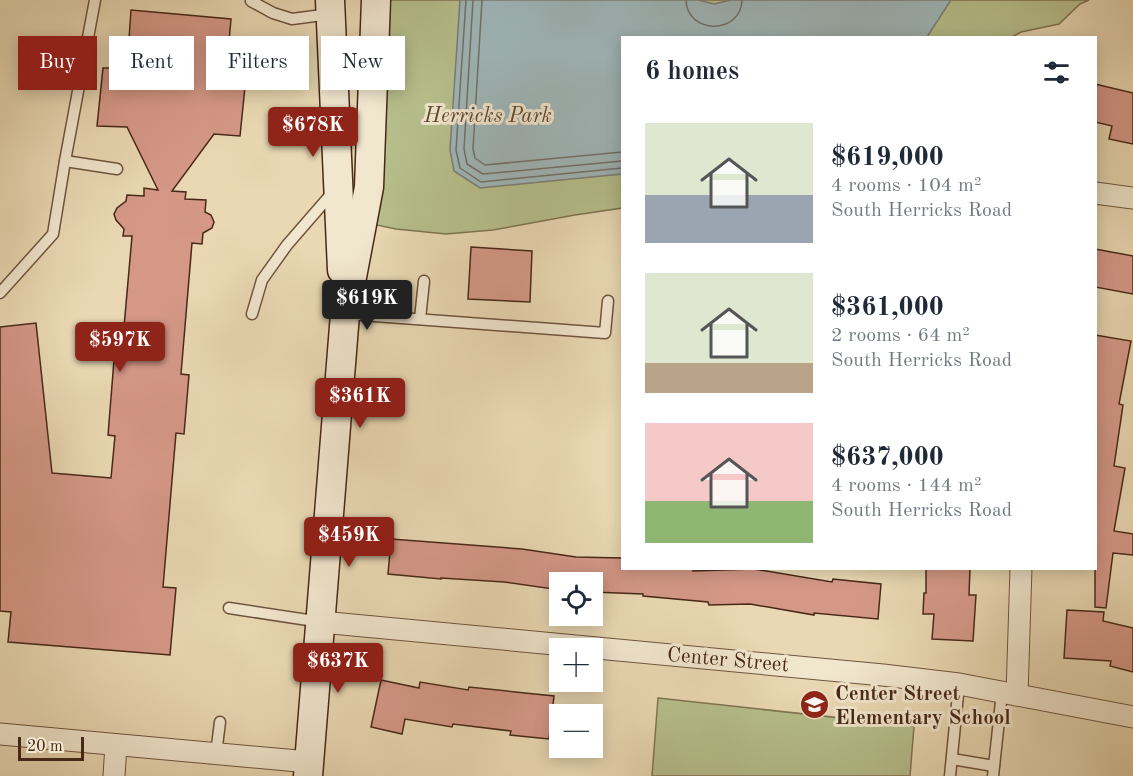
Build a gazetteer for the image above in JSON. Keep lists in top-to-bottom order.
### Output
{
  "streets": {
    "street": ["Center Street"]
  },
  "parks": ["Herricks Park"],
  "places": {
    "school or university": ["Center Street Elementary School"]
  },
  "scale_bar": "20 m",
  "page": {
    "chip": [
      "Buy",
      "Rent",
      "Filters",
      "New"
    ],
    "heading": "6 homes",
    "price": [
      "$678K",
      "$619K",
      "$597K",
      "$361K",
      "$459K",
      "$637K"
    ],
    "list": [
      {
        "name": "$619,000",
        "note": "4 rooms · 104 m² · South Herricks Road"
      },
      {
        "name": "$361,000",
        "note": "2 rooms · 64 m² · South Herricks Road"
      },
      {
        "name": "$637,000",
        "note": "4 rooms · 144 m² · South Herricks Road"
      }
    ],
    "map_buttons": ["+", "−"],
    "scale": "20 m"
  }
}
